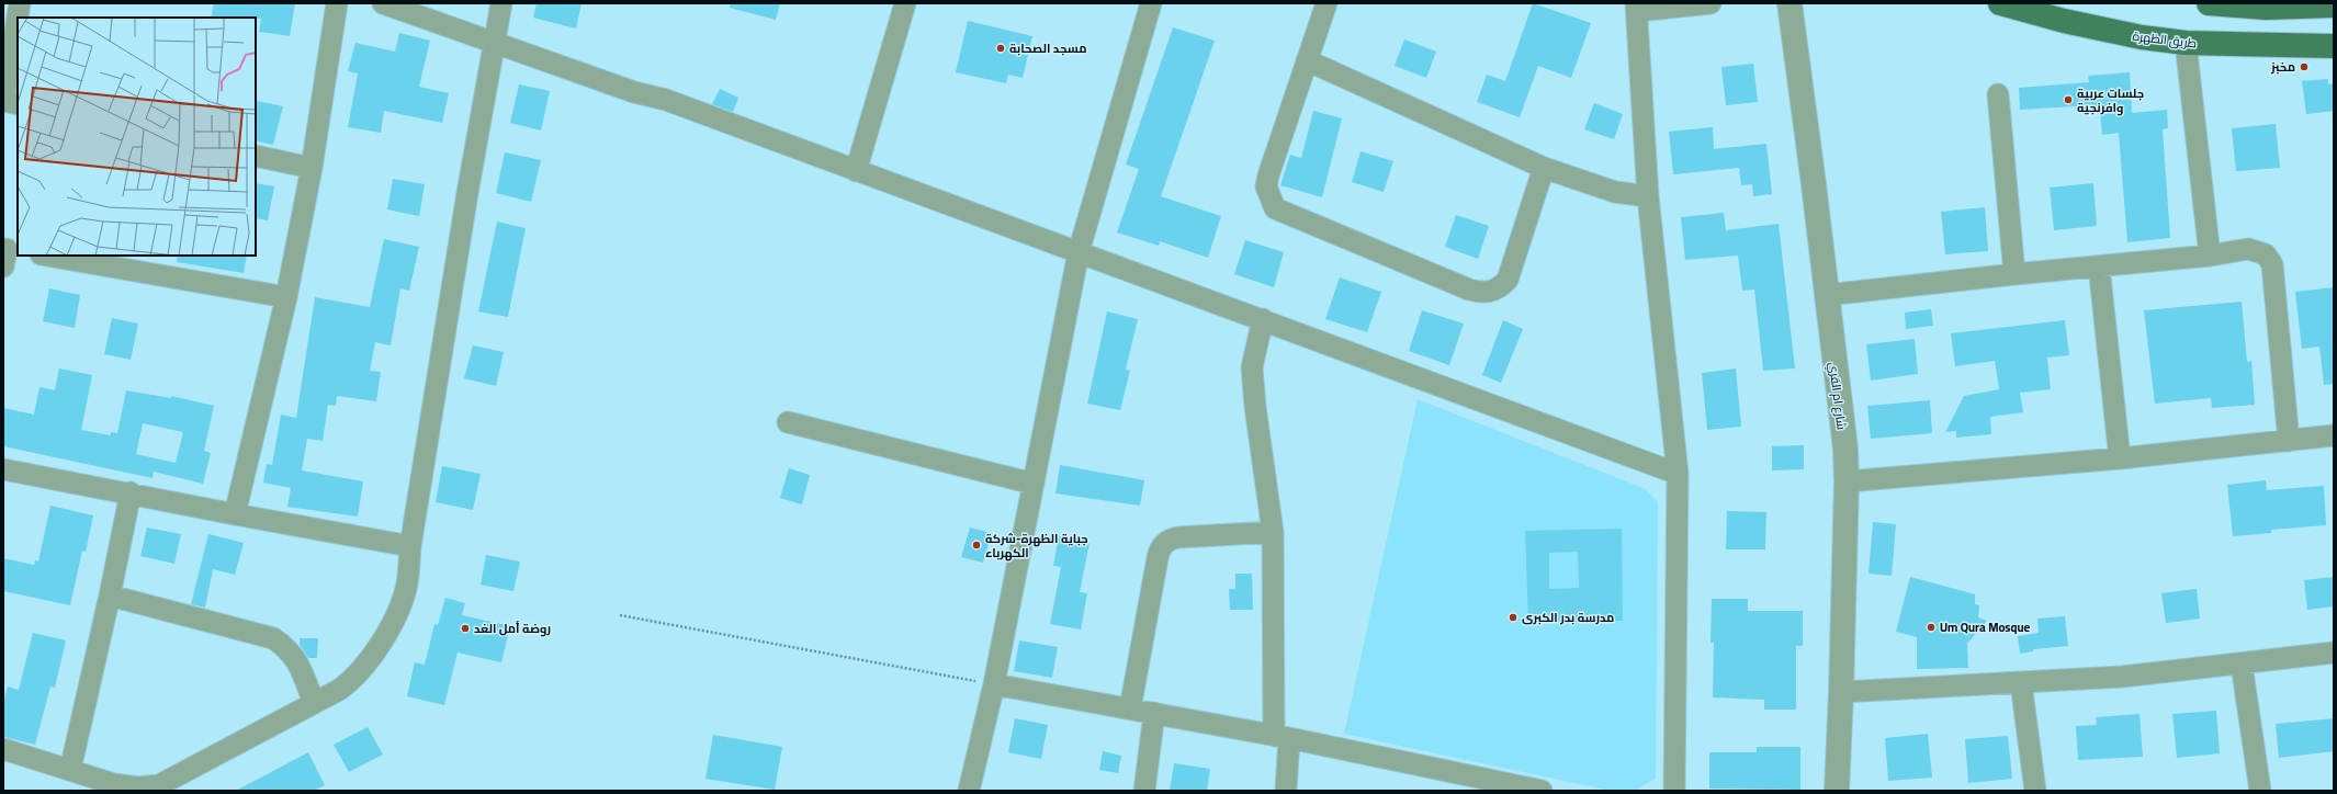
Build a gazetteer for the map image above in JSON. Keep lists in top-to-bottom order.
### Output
{
  "streets": {
    "main road": ["طريق الظهرة"],
    "street": ["شارع ام القري"]
  },
  "places": [
    "مسجد الصحابة",
    "مخبز",
    "جلسات عربية وافرنجية",
    "جباية الظهرة-شركة الكهرباء",
    "مدرسة بدر الكبرى",
    "Um Qura Mosque",
    "روضة أمل الغد"
  ]
}
